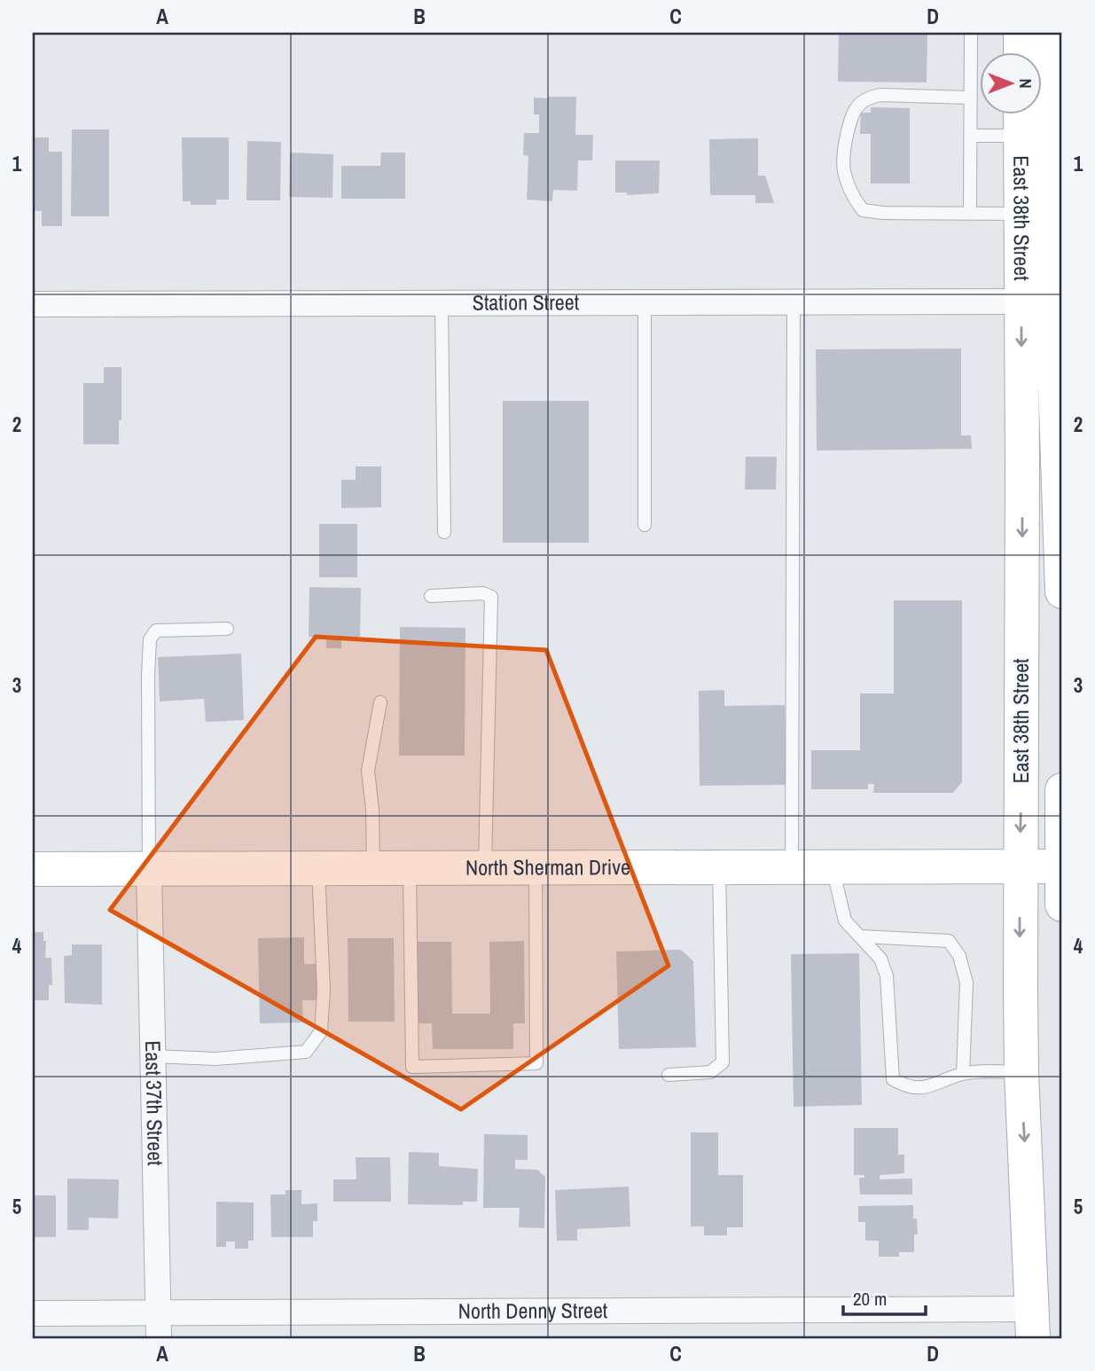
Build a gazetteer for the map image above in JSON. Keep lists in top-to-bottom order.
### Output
{
  "streets": {
    "main road": ["East 38th Street", "North Sherman Drive"],
    "street": ["Station Street", "East 37th Street", "North Denny Street"]
  },
  "crossings": [
    ["East 38th Street", "Station Street"],
    ["East 38th Street", "North Sherman Drive"],
    ["East 38th Street", "North Denny Street"],
    ["North Sherman Drive", "East 37th Street"],
    ["East 37th Street", "North Denny Street"]
  ],
  "scale_bar": "20 m",
  "north": "right",
  "grid": {
    "columns": [
      "A",
      "B",
      "C",
      "D"
    ],
    "rows": [
      "1",
      "2",
      "3",
      "4",
      "5"
    ]
  }
}
